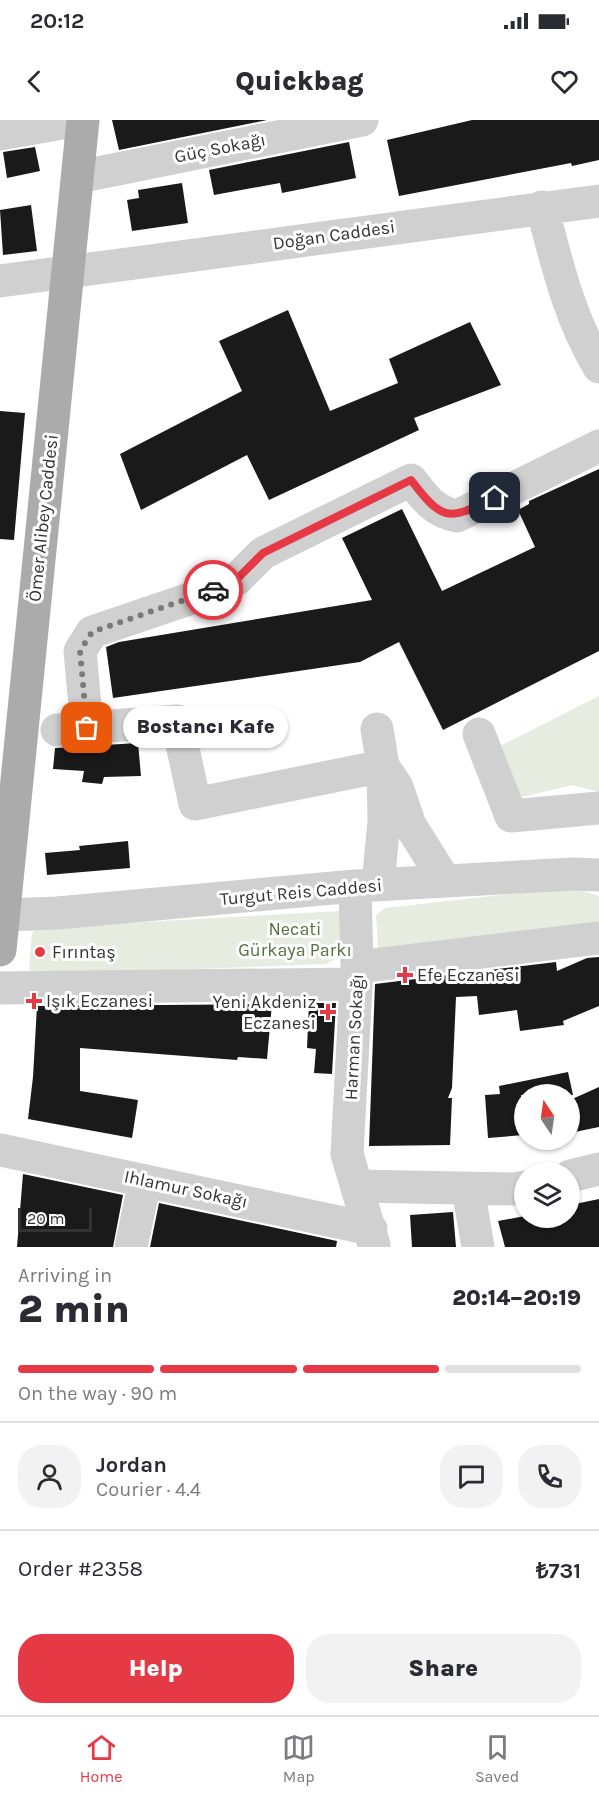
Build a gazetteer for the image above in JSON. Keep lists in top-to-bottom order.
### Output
{
  "streets": {
    "main road": ["Ömer Alibey Caddesi"],
    "street": [
      "Güç Sokağı",
      "Doğan Caddesi",
      "Turgut Reis Caddesi",
      "Harman Sokağı",
      "Ihlamur Sokağı"
    ]
  },
  "crossings": [
    ["Güç Sokağı", "Ömer Alibey Caddesi"],
    ["Doğan Caddesi", "Ömer Alibey Caddesi"],
    ["Ömer Alibey Caddesi", "Turgut Reis Caddesi"],
    ["Turgut Reis Caddesi", "Harman Sokağı"],
    ["Harman Sokağı", "Ihlamur Sokağı"]
  ],
  "parks": ["Necati Gürkaya Parkı"],
  "places": {
    "other": ["Bostancı Kafe", "Fırıntaş"],
    "health": ["Efe Eczanesi", "Işık Eczanesi", "Yeni Akdeniz Eczanesi"]
  },
  "scale_bar": "20 m",
  "north": "top",
  "page": {
    "status": "20:12",
    "header": "Quickbag",
    "bubble": "Bostancı Kafe",
    "scale": "20 m",
    "heading": ["2 min", "Arriving in", "20:14–20:19"],
    "panel": [
      "Jordan",
      "Courier · 4.4",
      "Order #2358",
      "₺731"
    ],
    "bar": "On the way · 90 m",
    "buttons": ["Help", "Share"],
    "tabs": ["Home", "Map", "Saved"]
  }
}
